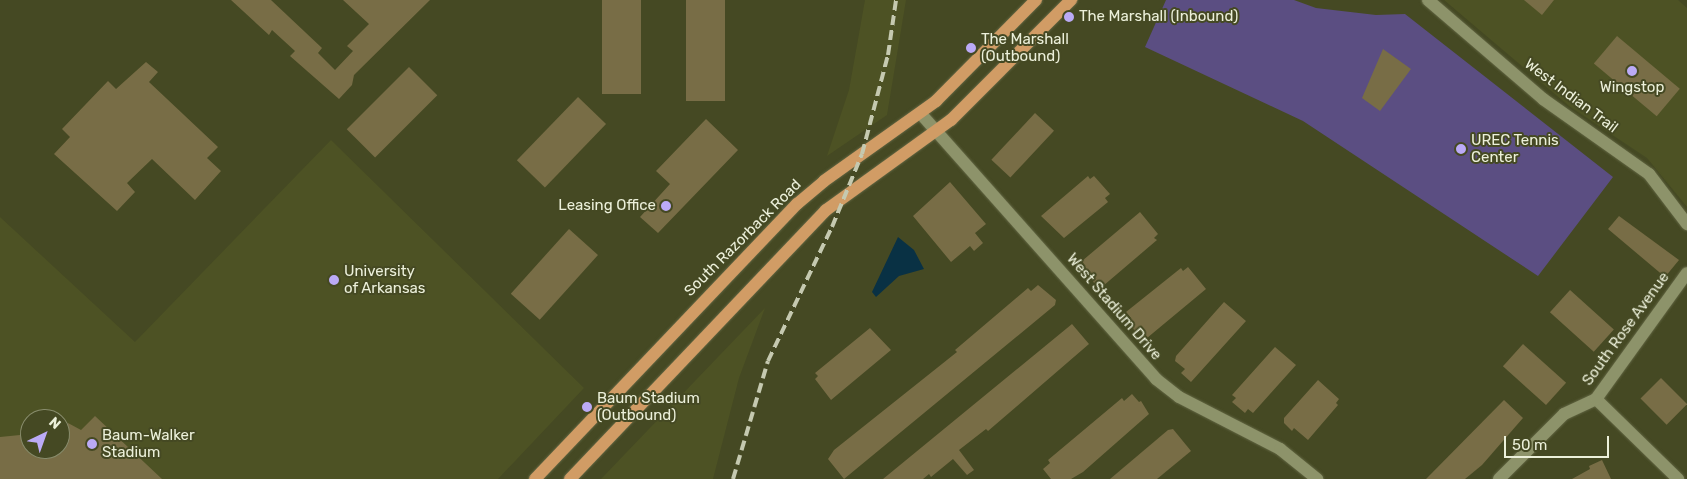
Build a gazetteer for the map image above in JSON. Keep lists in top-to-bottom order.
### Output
{
  "streets": {
    "main road": ["South Razorback Road"],
    "street": ["West Indian Trail", "West Stadium Drive", "South Rose Avenue"]
  },
  "crossings": [
    ["South Razorback Road", "West Stadium Drive"]
  ],
  "places": [
    "The Marshall (Inbound)",
    "The Marshall (Outbound)",
    "Wingstop",
    "UREC Tennis Center",
    "Leasing Office",
    "University of Arkansas",
    "Baum Stadium (Outbound)",
    "Baum-Walker Stadium"
  ],
  "scale_bar": "50 m",
  "north": "top right"
}
